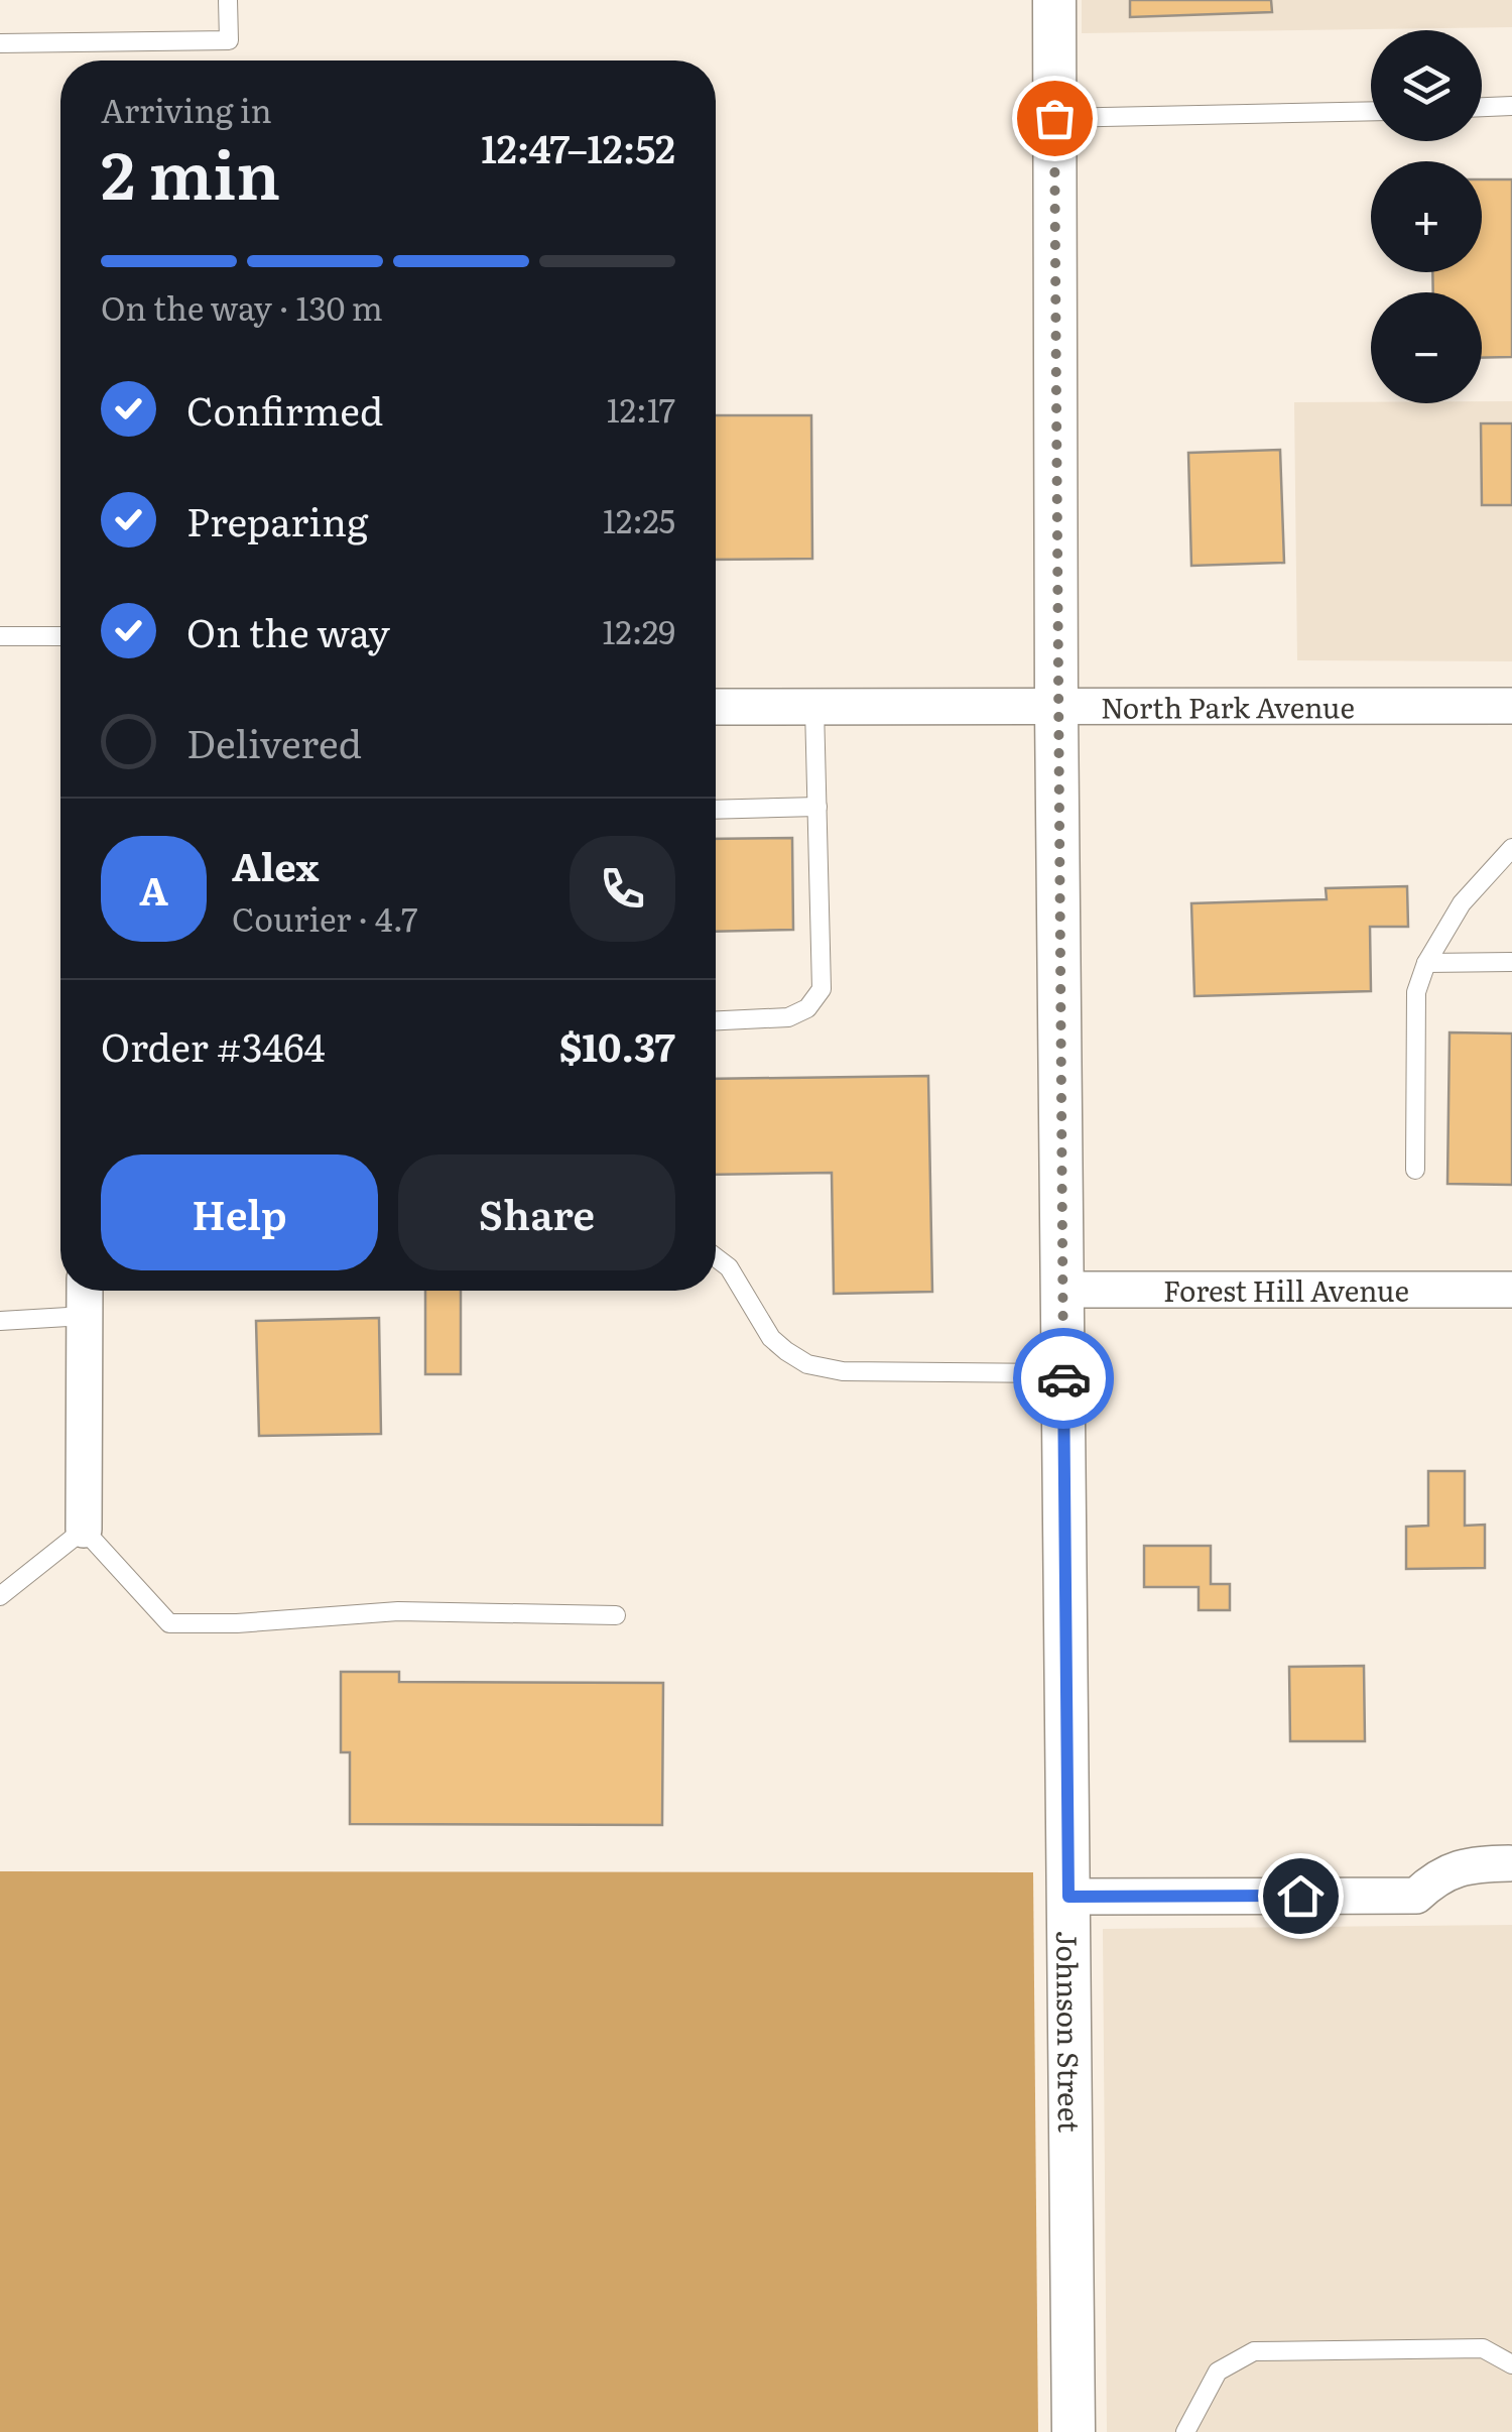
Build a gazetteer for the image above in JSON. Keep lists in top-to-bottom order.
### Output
{
  "streets": {
    "street": ["North Park Avenue", "Forest Hill Avenue", "Johnson Street"]
  },
  "crossings": [
    ["North Park Avenue", "Johnson Street"],
    ["Forest Hill Avenue", "Johnson Street"]
  ],
  "page": {
    "map_buttons": ["+", "−"],
    "heading": ["2 min", "Arriving in", "12:47–12:52"],
    "panel": [
      "Alex",
      "Courier · 4.7",
      "Order #3464",
      "$10.37"
    ],
    "bar": "On the way · 130 m",
    "list": [
      ["Confirmed", "12:17"],
      ["Preparing", "12:25"],
      ["On the way", "12:29"],
      "Delivered"
    ],
    "round": "A",
    "buttons": ["Help", "Share"]
  }
}
